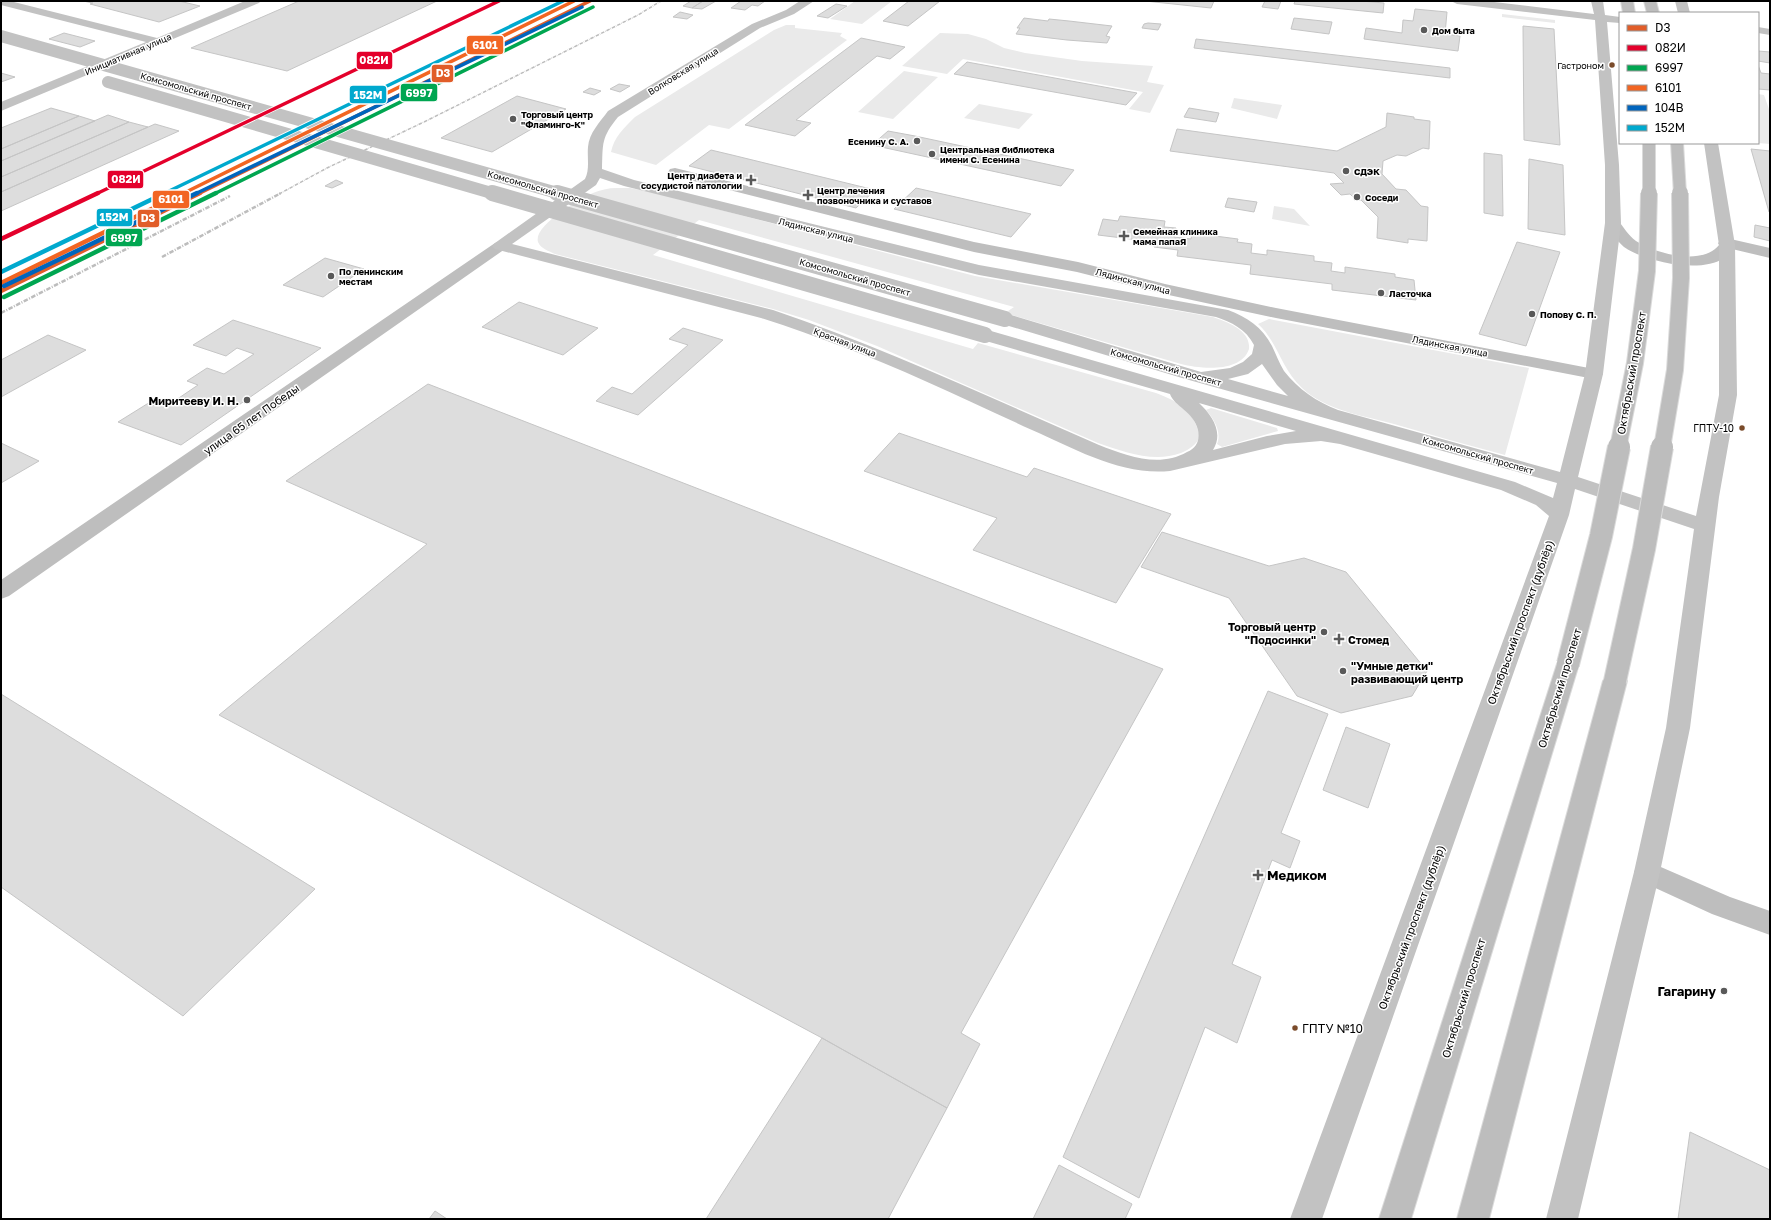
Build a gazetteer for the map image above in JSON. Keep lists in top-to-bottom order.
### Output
{
  "streets": {
    "main road": [
      "Инициативная улица",
      "Волковская улица",
      "Комсомольский проспект",
      "Лядинская улица",
      "Красная улица",
      "Октябрьский проспект",
      "Октябрьский проспект (дублёр)"
    ],
    "street": ["улица 65 лет Победы"]
  },
  "crossings": [
    ["Волковская улица", "Лядинская улица"],
    ["Комсомольский проспект", "Лядинская улица"],
    ["Комсомольский проспект", "Октябрьский проспект (дублёр)"],
    ["Лядинская улица", "Октябрьский проспект (дублёр)"],
    ["Красная улица", "улица 65 лет Победы"]
  ],
  "places": {
    "other": [
      "Дом быта",
      "Гастроном",
      "Торговый центр \"Фламинго-К\"",
      "Есенину С. А.",
      "Центральная библиотека имени С. Есенина",
      "СДЭК",
      "Соседи",
      "По ленинским местам",
      "Ласточка",
      "Попову С. П.",
      "Миритееву И. Н.",
      "ГПТУ-10",
      "Торговый центр \"Подосинки\"",
      "\"Умные детки\" развивающий центр",
      "Гагарину",
      "ГПТУ №10"
    ],
    "health": [
      "Центр диабета и сосудистой патологии",
      "Центр лечения позвоночника и суставов",
      "Семейная клиника мама папаЯ",
      "Стомед",
      "Медиком"
    ]
  },
  "lines": [
    "transit line D3",
    "transit line 082И",
    "transit line 6101",
    "transit line 152М",
    "transit line 6997",
    "transit line 104В"
  ],
  "legend": [
    "D3",
    "082И",
    "6997",
    "6101",
    "104В",
    "152М"
  ]
}
